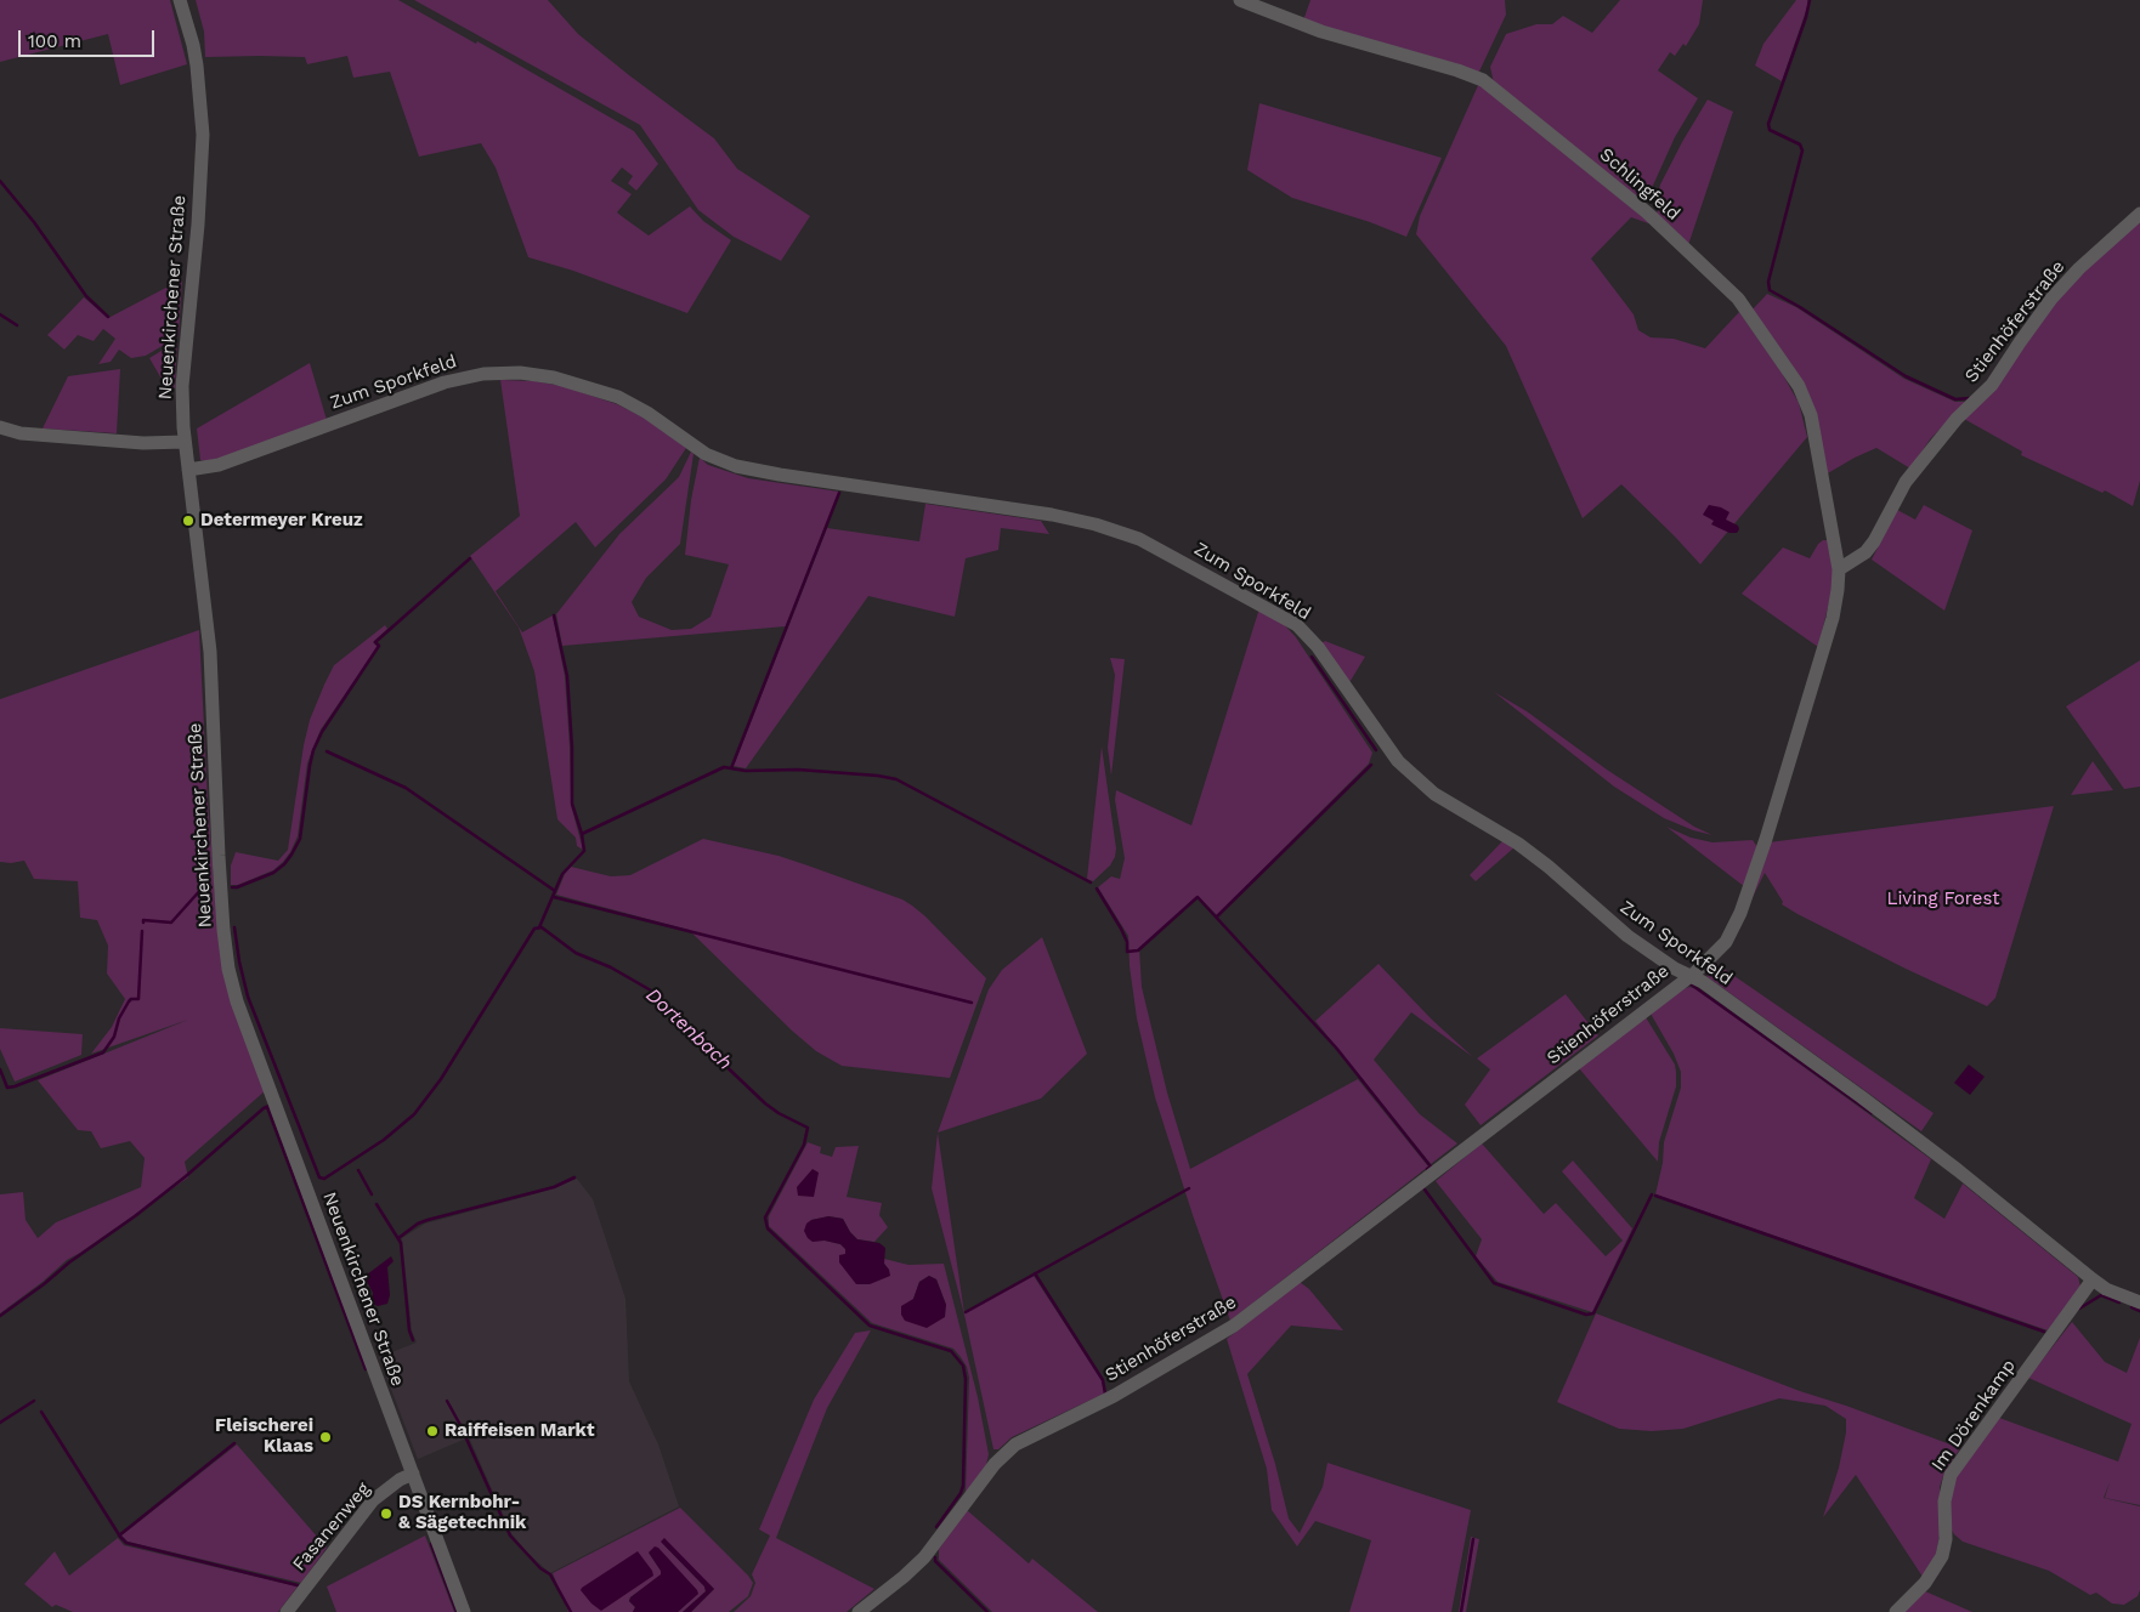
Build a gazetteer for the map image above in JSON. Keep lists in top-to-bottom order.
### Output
{
  "streets": {
    "street": [
      "Schlingfeld",
      "Neuenkirchener Straße",
      "Stienhöferstraße",
      "Zum Sporkfeld",
      "Im Dörenkamp",
      "Fasanenweg"
    ]
  },
  "crossings": [
    ["Schlingfeld", "Stienhöferstraße"],
    ["Neuenkirchener Straße", "Zum Sporkfeld"],
    ["Neuenkirchener Straße", "Fasanenweg"],
    ["Stienhöferstraße", "Zum Sporkfeld"],
    ["Zum Sporkfeld", "Im Dörenkamp"]
  ],
  "water": ["Dortenbach"],
  "parks": ["Living Forest"],
  "places": [
    "Determeyer Kreuz",
    "Raiffeisen Markt",
    "Fleischerei Klaas",
    "DS Kernbohr- & Sägetechnik"
  ],
  "scale_bar": "100 m"
}
